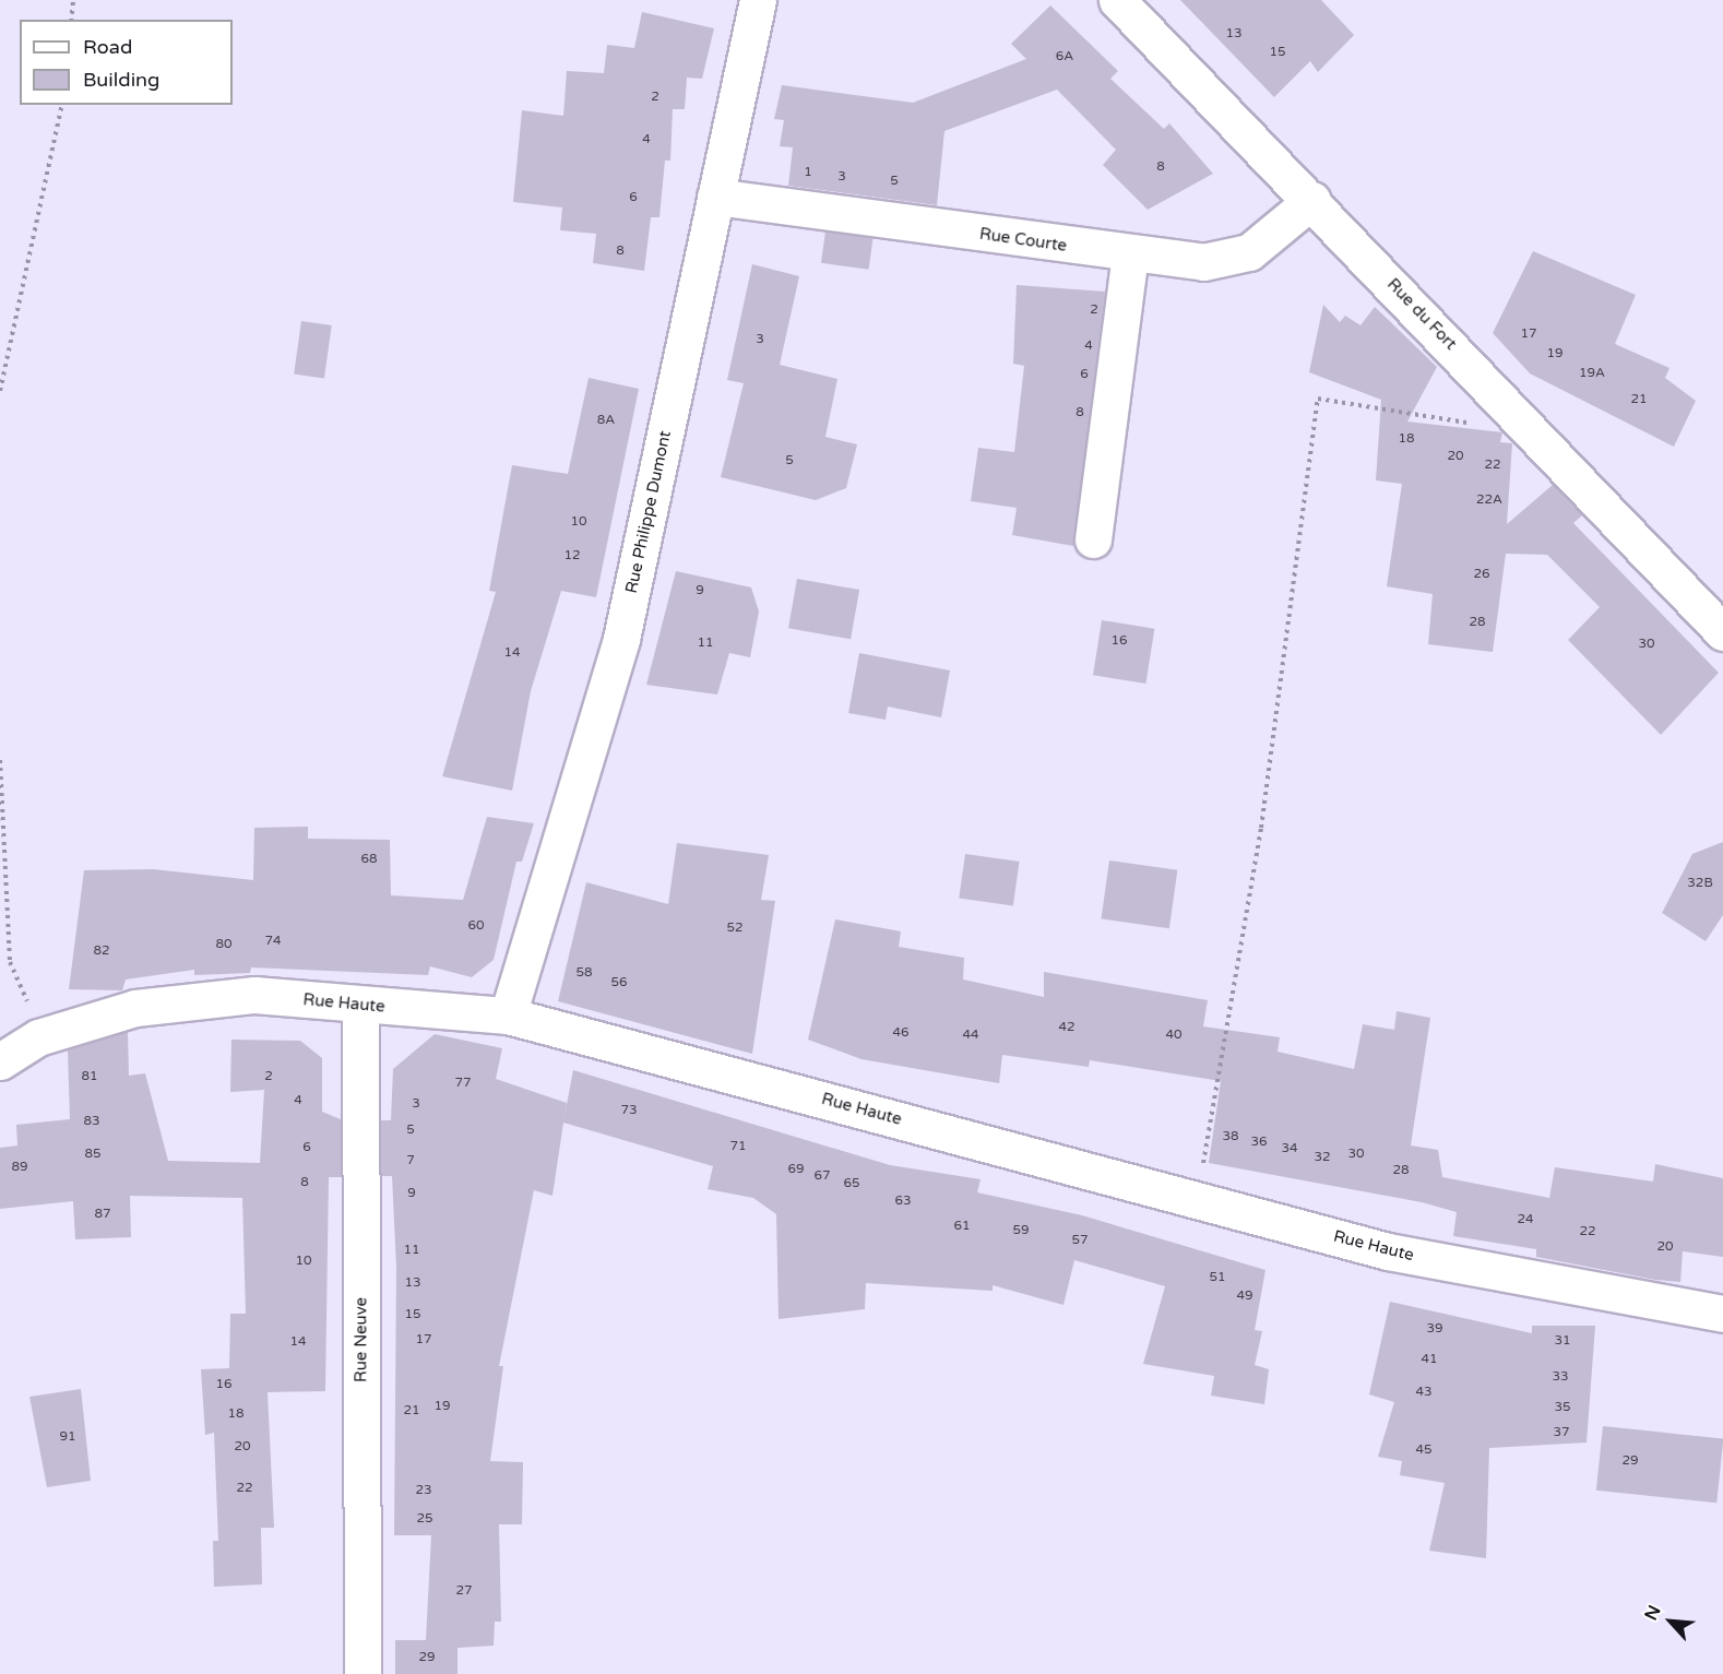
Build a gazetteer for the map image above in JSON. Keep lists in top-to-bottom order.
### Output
{
  "streets": {
    "street": [
      "Rue Courte",
      "Rue du Fort",
      "Rue Philippe Dumont",
      "Rue Haute",
      "Rue Neuve"
    ]
  },
  "crossings": [
    ["Rue Courte", "Rue du Fort"],
    ["Rue Courte", "Rue Philippe Dumont"],
    ["Rue Philippe Dumont", "Rue Haute"],
    ["Rue Haute", "Rue Neuve"]
  ],
  "house_numbers": [
    "13",
    "15",
    "6A",
    "2",
    "4",
    "8",
    "1",
    "3",
    "5",
    "6",
    "8",
    "2",
    "17",
    "3",
    "4",
    "19",
    "19A",
    "6",
    "21",
    "8",
    "8A",
    "18",
    "20",
    "5",
    "22",
    "22A",
    "10",
    "12",
    "26",
    "9",
    "28",
    "16",
    "11",
    "30",
    "14",
    "68",
    "32B",
    "60",
    "52",
    "74",
    "80",
    "82",
    "58",
    "56",
    "42",
    "46",
    "44",
    "40",
    "81",
    "2",
    "77",
    "4",
    "3",
    "73",
    "83",
    "5",
    "38",
    "36",
    "71",
    "6",
    "34",
    "85",
    "30",
    "32",
    "7",
    "89",
    "69",
    "28",
    "67",
    "8",
    "65",
    "9",
    "63",
    "87",
    "24",
    "61",
    "59",
    "22",
    "57",
    "20",
    "11",
    "10",
    "51",
    "13",
    "49",
    "15",
    "39",
    "17",
    "31",
    "14",
    "41",
    "33",
    "16",
    "43",
    "19",
    "35",
    "21",
    "18",
    "37",
    "91",
    "20",
    "45",
    "29",
    "22",
    "23",
    "25",
    "27",
    "29"
  ],
  "legend": ["Road", "Building"],
  "north": "top left"
}
